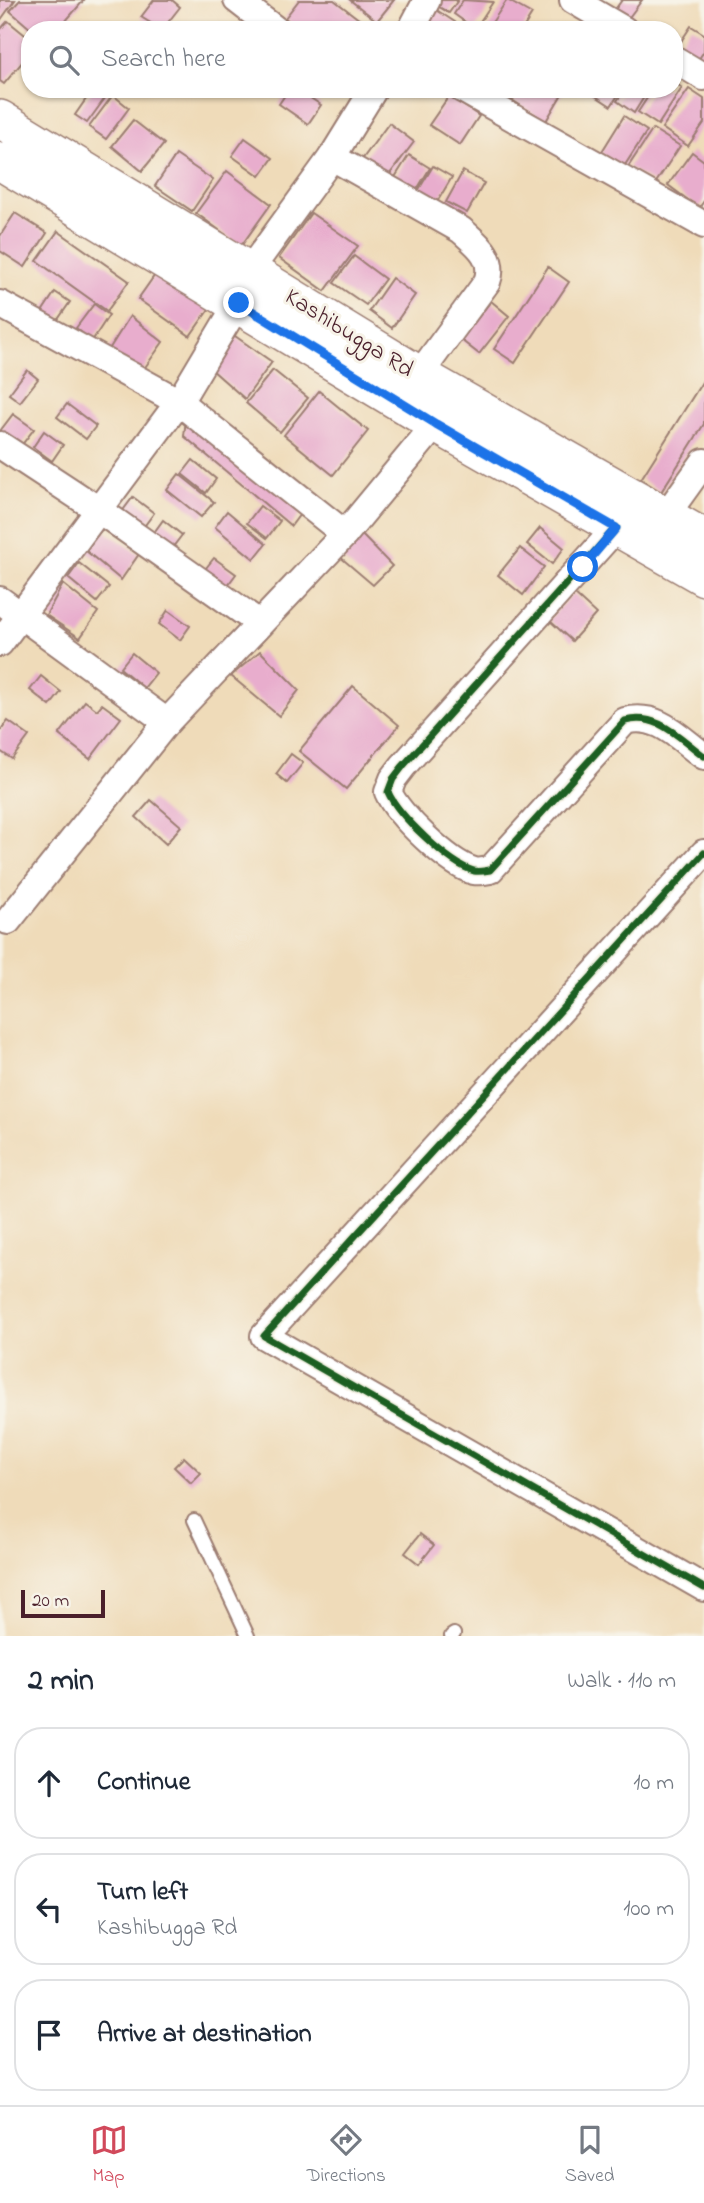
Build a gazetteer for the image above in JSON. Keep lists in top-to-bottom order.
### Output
{
  "streets": {
    "main road": ["Kashibugga Rd"]
  },
  "scale_bar": "20 m",
  "page": {
    "search": "Search here",
    "scale": "20 m",
    "heading": ["2 min", "Walk · 110 m"],
    "list": [
      ["Continue", "10 m"],
      ["Turn left", "Kashibugga Rd", "100 m"],
      "Arrive at destination"
    ],
    "nav": ["Map", "Directions", "Saved"]
  }
}
